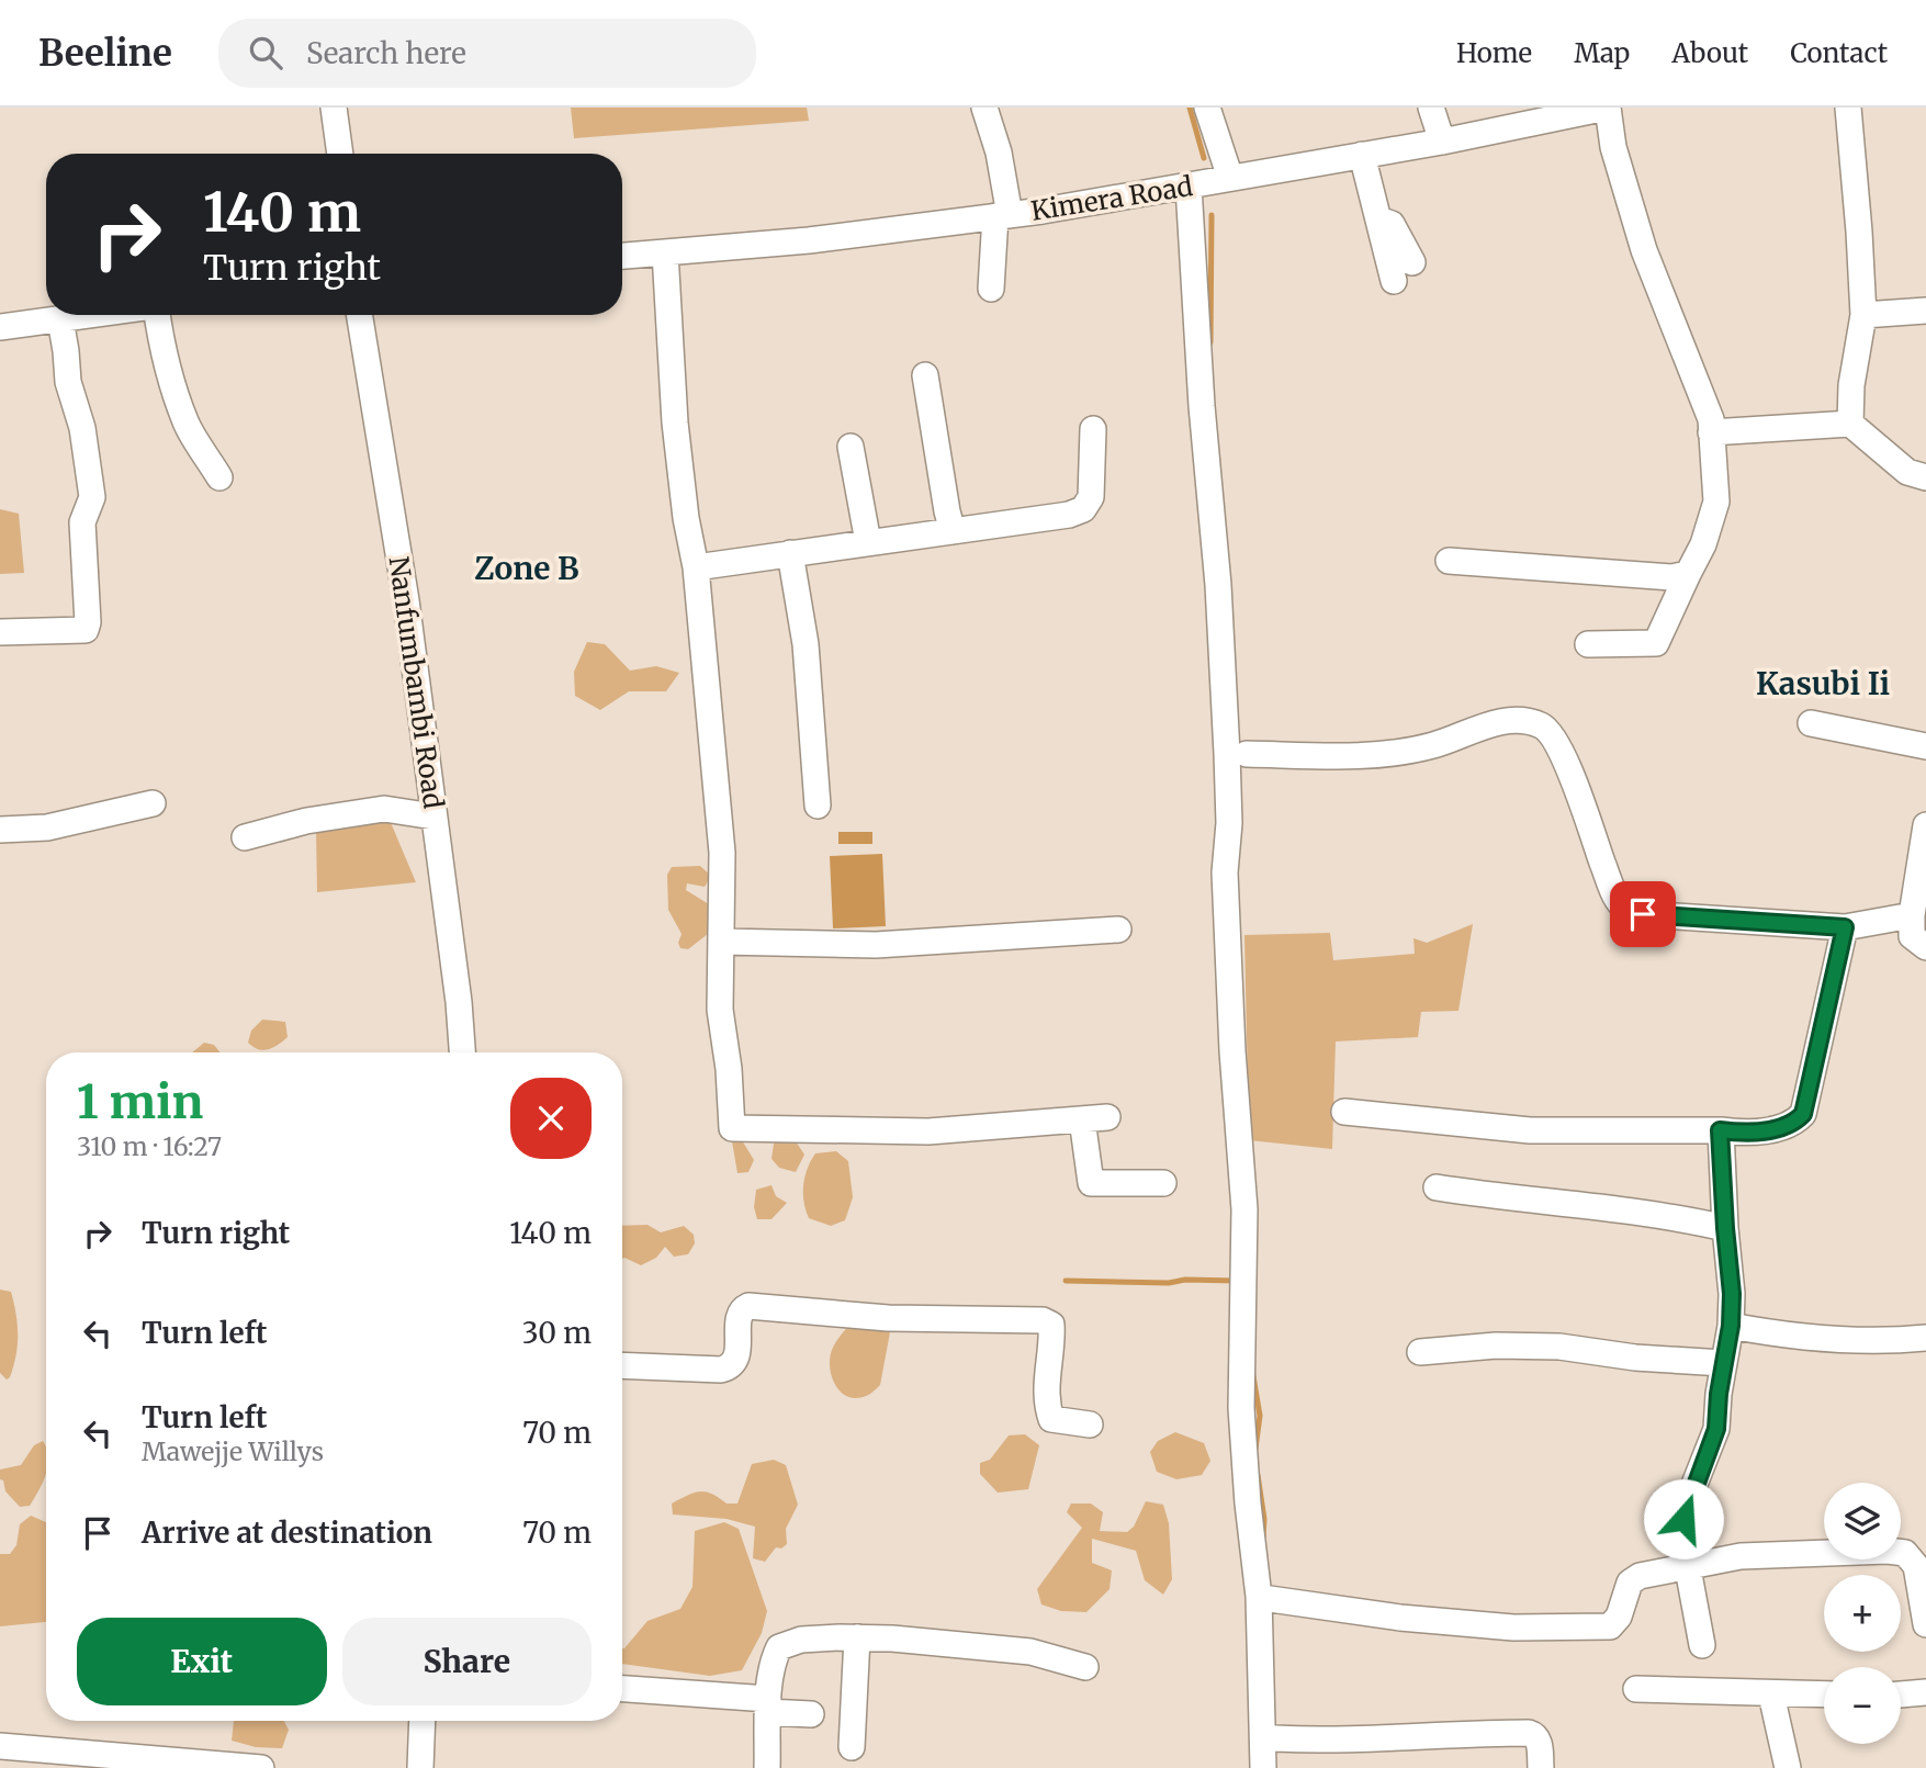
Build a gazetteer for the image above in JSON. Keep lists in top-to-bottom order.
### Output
{
  "streets": {
    "street": ["Kimera Road", "Nanfumbambi Road"]
  },
  "districts": ["Zone B", "Kasubi Ii"],
  "page": {
    "header": "Beeline",
    "search": "Search here",
    "nav": [
      "Home",
      "Map",
      "About",
      "Contact"
    ],
    "turn": ["140 m", "Turn right"],
    "heading": ["1 min", "310 m · 16:27"],
    "list": [
      {
        "name": "Turn right",
        "value": "140 m"
      },
      {
        "name": "Turn left",
        "value": "30 m"
      },
      {
        "name": "Turn left",
        "note": "Mawejje Willys",
        "value": "70 m"
      },
      {
        "name": "Arrive at destination",
        "value": "70 m"
      }
    ],
    "map_buttons": ["+", "−"],
    "buttons": ["Exit", "Share"]
  }
}
